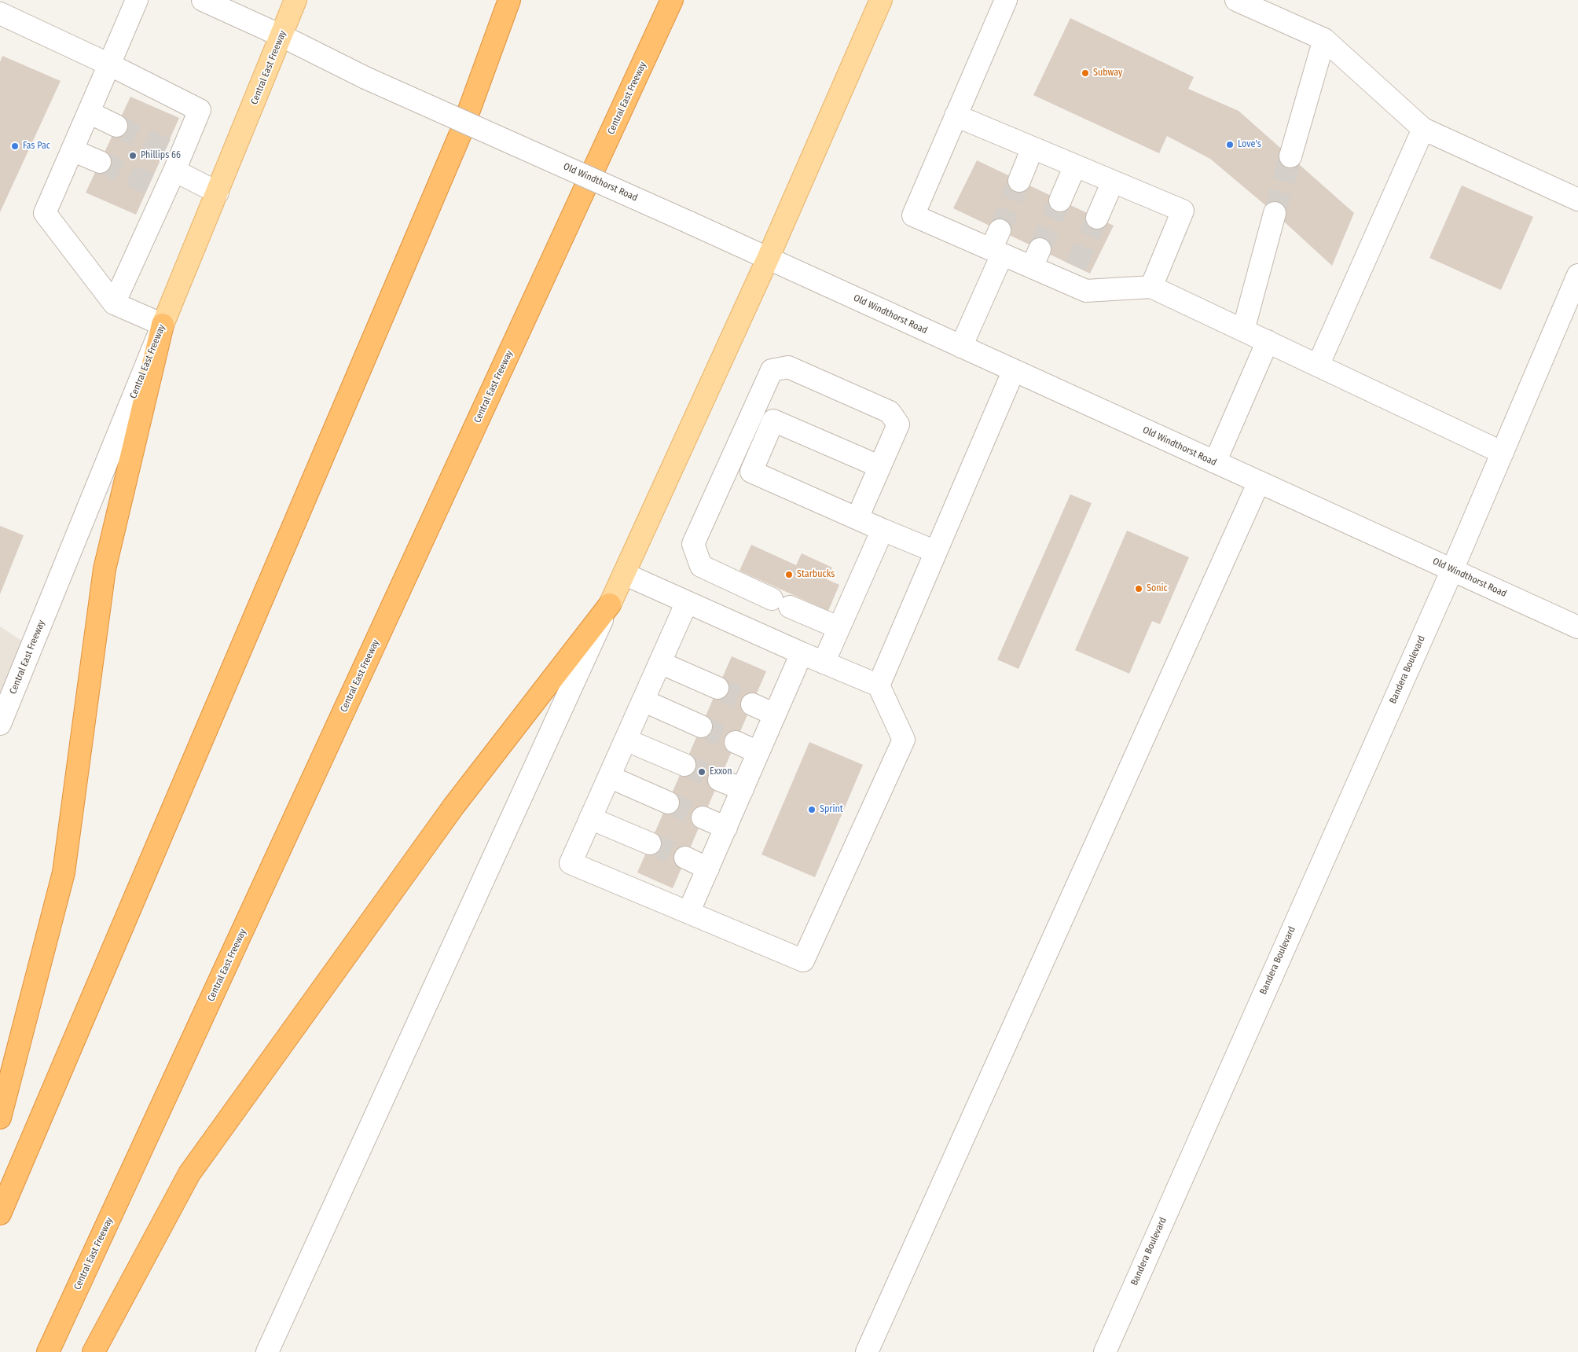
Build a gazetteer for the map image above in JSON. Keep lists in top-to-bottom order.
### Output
{
  "streets": {
    "highway": ["Central East Freeway"],
    "street": ["Old Windthorst Road", "Bandera Boulevard"]
  },
  "crossings": [
    ["Central East Freeway", "Old Windthorst Road"],
    ["Old Windthorst Road", "Bandera Boulevard"]
  ],
  "places": [
    "Subway",
    "Love's",
    "Fas Pac",
    "Phillips 66",
    "Starbucks",
    "Sonic",
    "Exxon",
    "Sprint"
  ]
}
